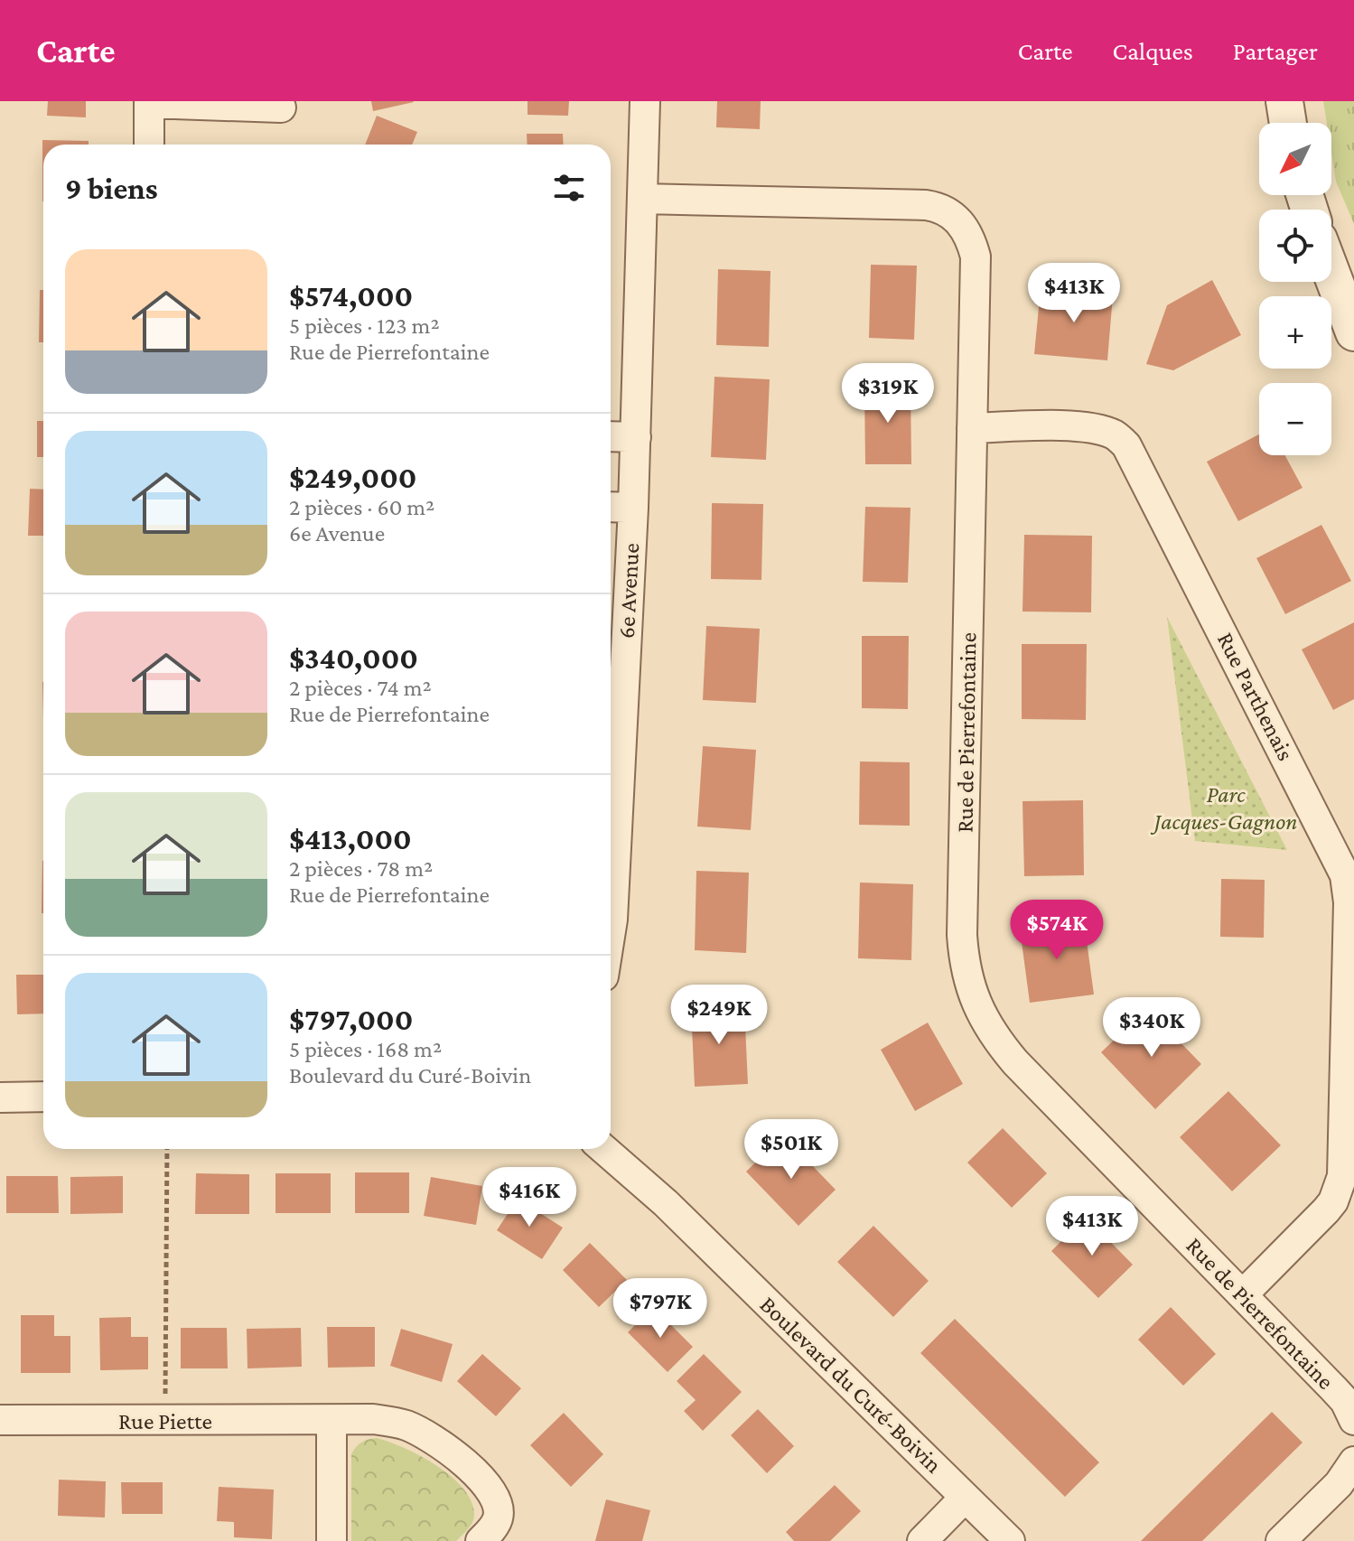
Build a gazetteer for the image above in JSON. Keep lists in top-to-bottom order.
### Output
{
  "streets": {
    "street": [
      "6e Avenue",
      "Rue Parthenais",
      "Rue de Pierrefontaine",
      "Boulevard du Curé-Boivin",
      "Rue Piette"
    ]
  },
  "crossings": [
    ["6e Avenue", "Rue de Pierrefontaine"],
    ["Rue Parthenais", "Rue de Pierrefontaine"]
  ],
  "parks": ["Parc Jacques-Gagnon"],
  "north": "bottom left",
  "page": {
    "header": "Carte",
    "nav": ["Carte", "Calques", "Partager"],
    "map_buttons": ["+", "−"],
    "heading": "9 biens",
    "list": [
      {
        "name": "$574,000",
        "note": "5 pièces · 123 m² · Rue de Pierrefontaine"
      },
      {
        "name": "$249,000",
        "note": "2 pièces · 60 m² · 6e Avenue"
      },
      {
        "name": "$340,000",
        "note": "2 pièces · 74 m² · Rue de Pierrefontaine"
      },
      {
        "name": "$413,000",
        "note": "2 pièces · 78 m² · Rue de Pierrefontaine"
      },
      {
        "name": "$797,000",
        "note": "5 pièces · 168 m² · Boulevard du Curé-Boivin"
      }
    ],
    "price": [
      "$413K",
      "$319K",
      "$574K",
      "$249K",
      "$340K",
      "$501K",
      "$416K",
      "$413K",
      "$797K"
    ]
  }
}
